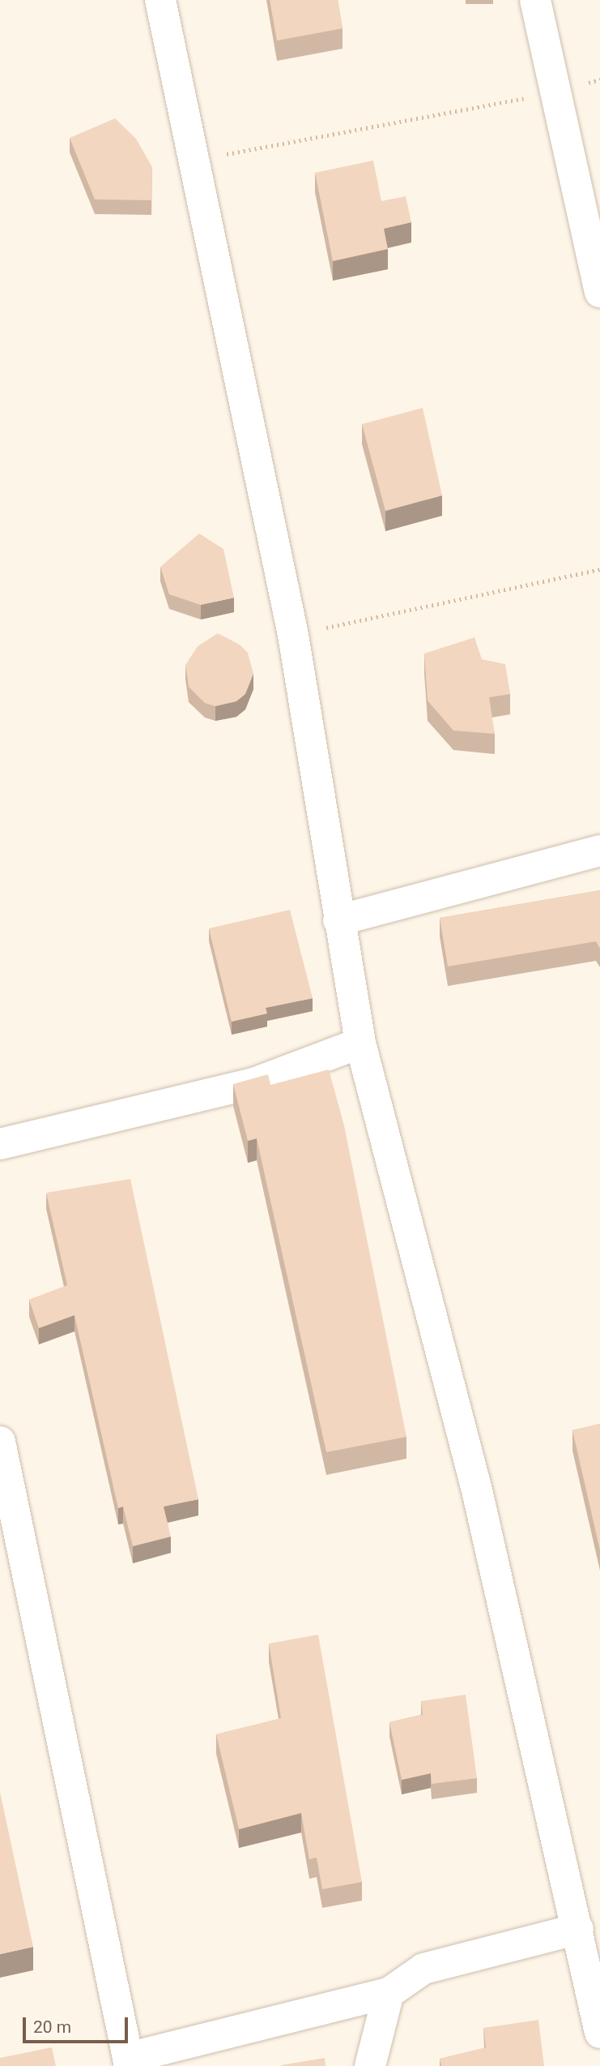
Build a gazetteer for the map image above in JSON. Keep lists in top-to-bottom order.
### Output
{
  "scale_bar": "20 m"
}
